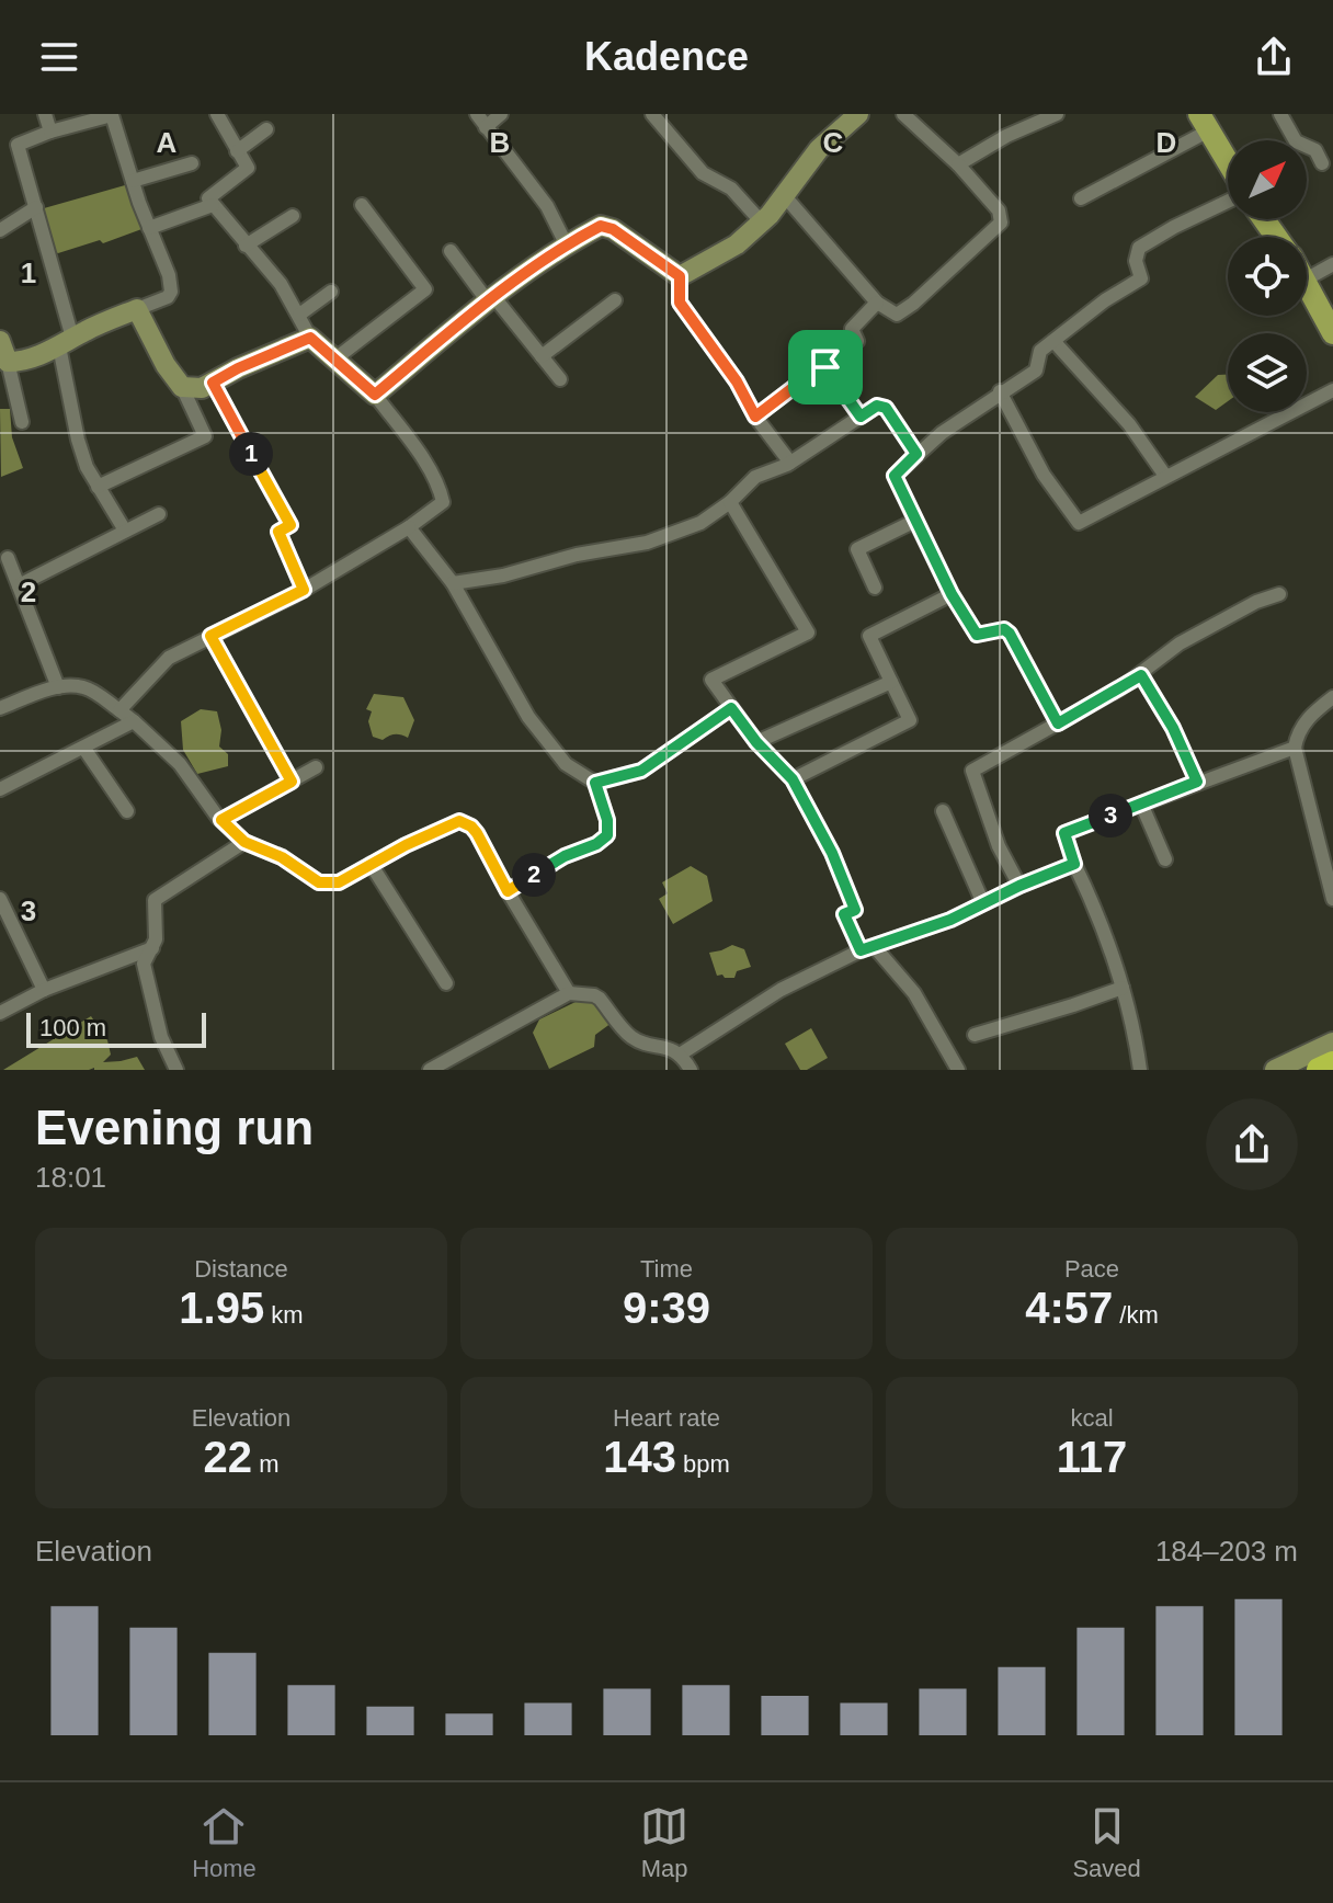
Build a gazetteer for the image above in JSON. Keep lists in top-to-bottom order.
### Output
{
  "scale_bar": "100 m",
  "north": "top right",
  "page": {
    "header": "Kadence",
    "pins": ["1", "3", "2"],
    "scale": "100 m",
    "heading": ["Evening run", "18:01"],
    "stats": [
      ["Distance", "1.95 km"],
      ["Time", "9:39"],
      ["Pace", "4:57 /km"],
      ["Elevation", "22 m"],
      ["Heart rate", "143 bpm"],
      ["kcal", "117"]
    ],
    "chart": ["Elevation", "184–203 m"],
    "tabs": ["Home", "Map", "Saved"]
  },
  "grid": {
    "columns": [
      "A",
      "B",
      "C",
      "D"
    ],
    "rows": ["1", "2", "3"]
  }
}
